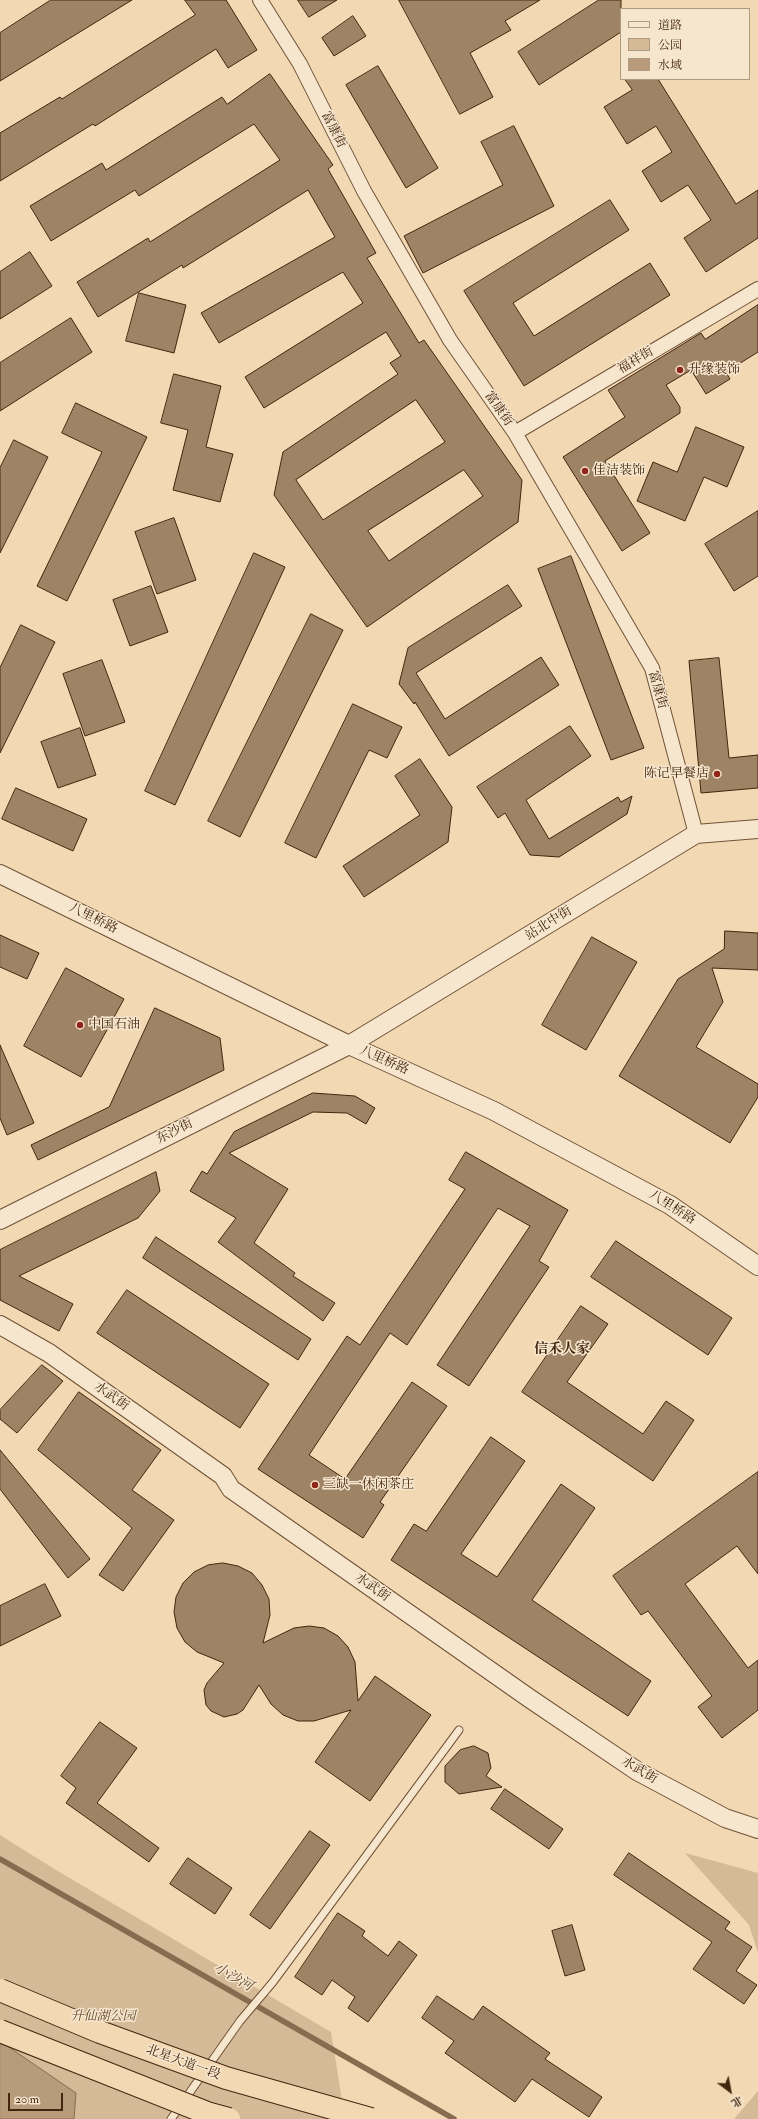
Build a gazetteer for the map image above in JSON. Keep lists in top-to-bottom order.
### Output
{
  "streets": {
    "highway": ["北星大道一段"],
    "street": [
      "富康街",
      "福祥街",
      "八里桥路",
      "站北中街",
      "东沙街",
      "水武街"
    ]
  },
  "crossings": [
    ["富康街", "福祥街"],
    ["富康街", "站北中街"],
    ["八里桥路", "站北中街"],
    ["八里桥路", "东沙街"],
    ["站北中街", "东沙街"]
  ],
  "districts": ["信禾人家"],
  "water": ["小沙河"],
  "parks": ["升仙湖公园"],
  "places": [
    "升缘装饰",
    "佳洁装饰",
    "陈记早餐店",
    "中国石油",
    "三缺一休闲茶庄"
  ],
  "legend": ["道路", "公园", "水域"],
  "scale_bar": "20 m",
  "north": "bottom right"
}
